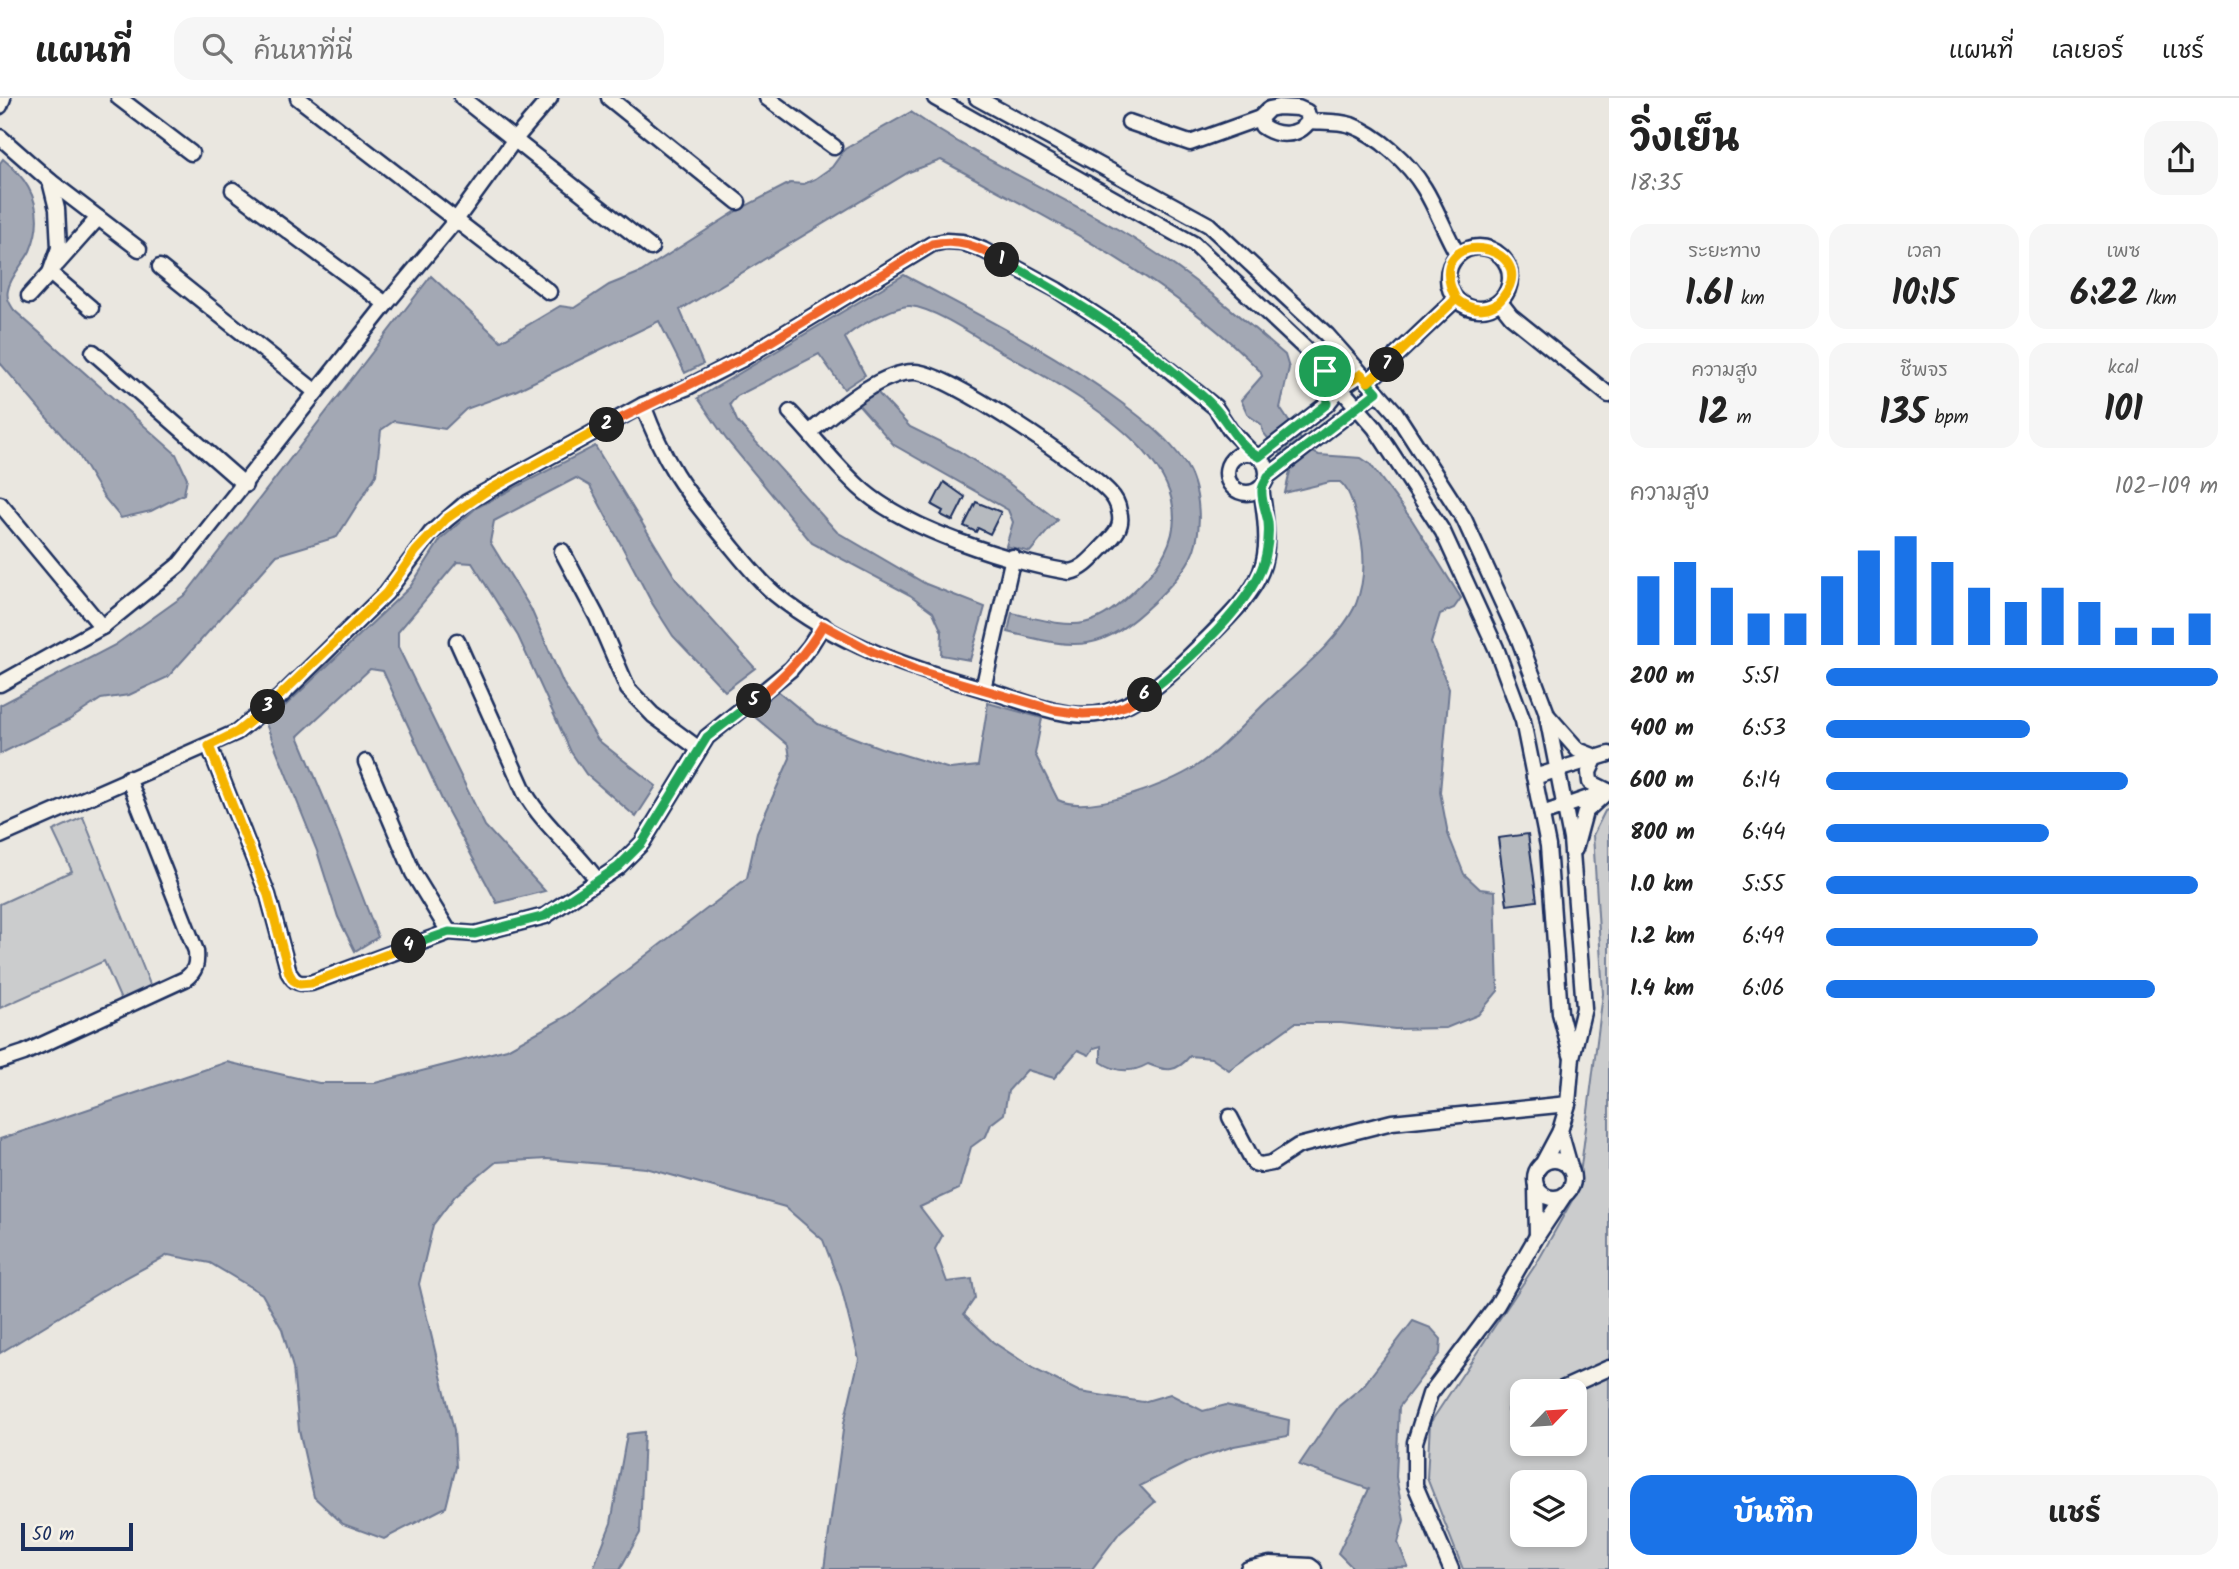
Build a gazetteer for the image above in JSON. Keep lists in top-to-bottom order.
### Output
{
  "scale_bar": "50 m",
  "north": "top right",
  "page": {
    "header": "แผนที่",
    "search": "ค้นหาที่นี่",
    "nav": ["แผนที่", "เลเยอร์", "แชร์"],
    "heading": ["วิ่งเย็น", "18:35"],
    "stats": [
      ["ระยะทาง", "1.61 km"],
      ["เวลา", "10:15"],
      ["เพซ", "6:22 /km"],
      ["ความสูง", "12 m"],
      ["ชีพจร", "135 bpm"],
      ["kcal", "101"]
    ],
    "pins": [
      "1",
      "7",
      "2",
      "6",
      "5",
      "3",
      "4"
    ],
    "chart": ["ความสูง", "102–109 m"],
    "list": [
      {
        "name": "200 m",
        "note": "5:51"
      },
      {
        "name": "400 m",
        "note": "6:53"
      },
      {
        "name": "600 m",
        "note": "6:14"
      },
      {
        "name": "800 m",
        "note": "6:44"
      },
      {
        "name": "1.0 km",
        "note": "5:55"
      },
      {
        "name": "1.2 km",
        "note": "6:49"
      },
      {
        "name": "1.4 km",
        "note": "6:06"
      }
    ],
    "buttons": ["บันทึก", "แชร์"],
    "scale": "50 m"
  }
}
